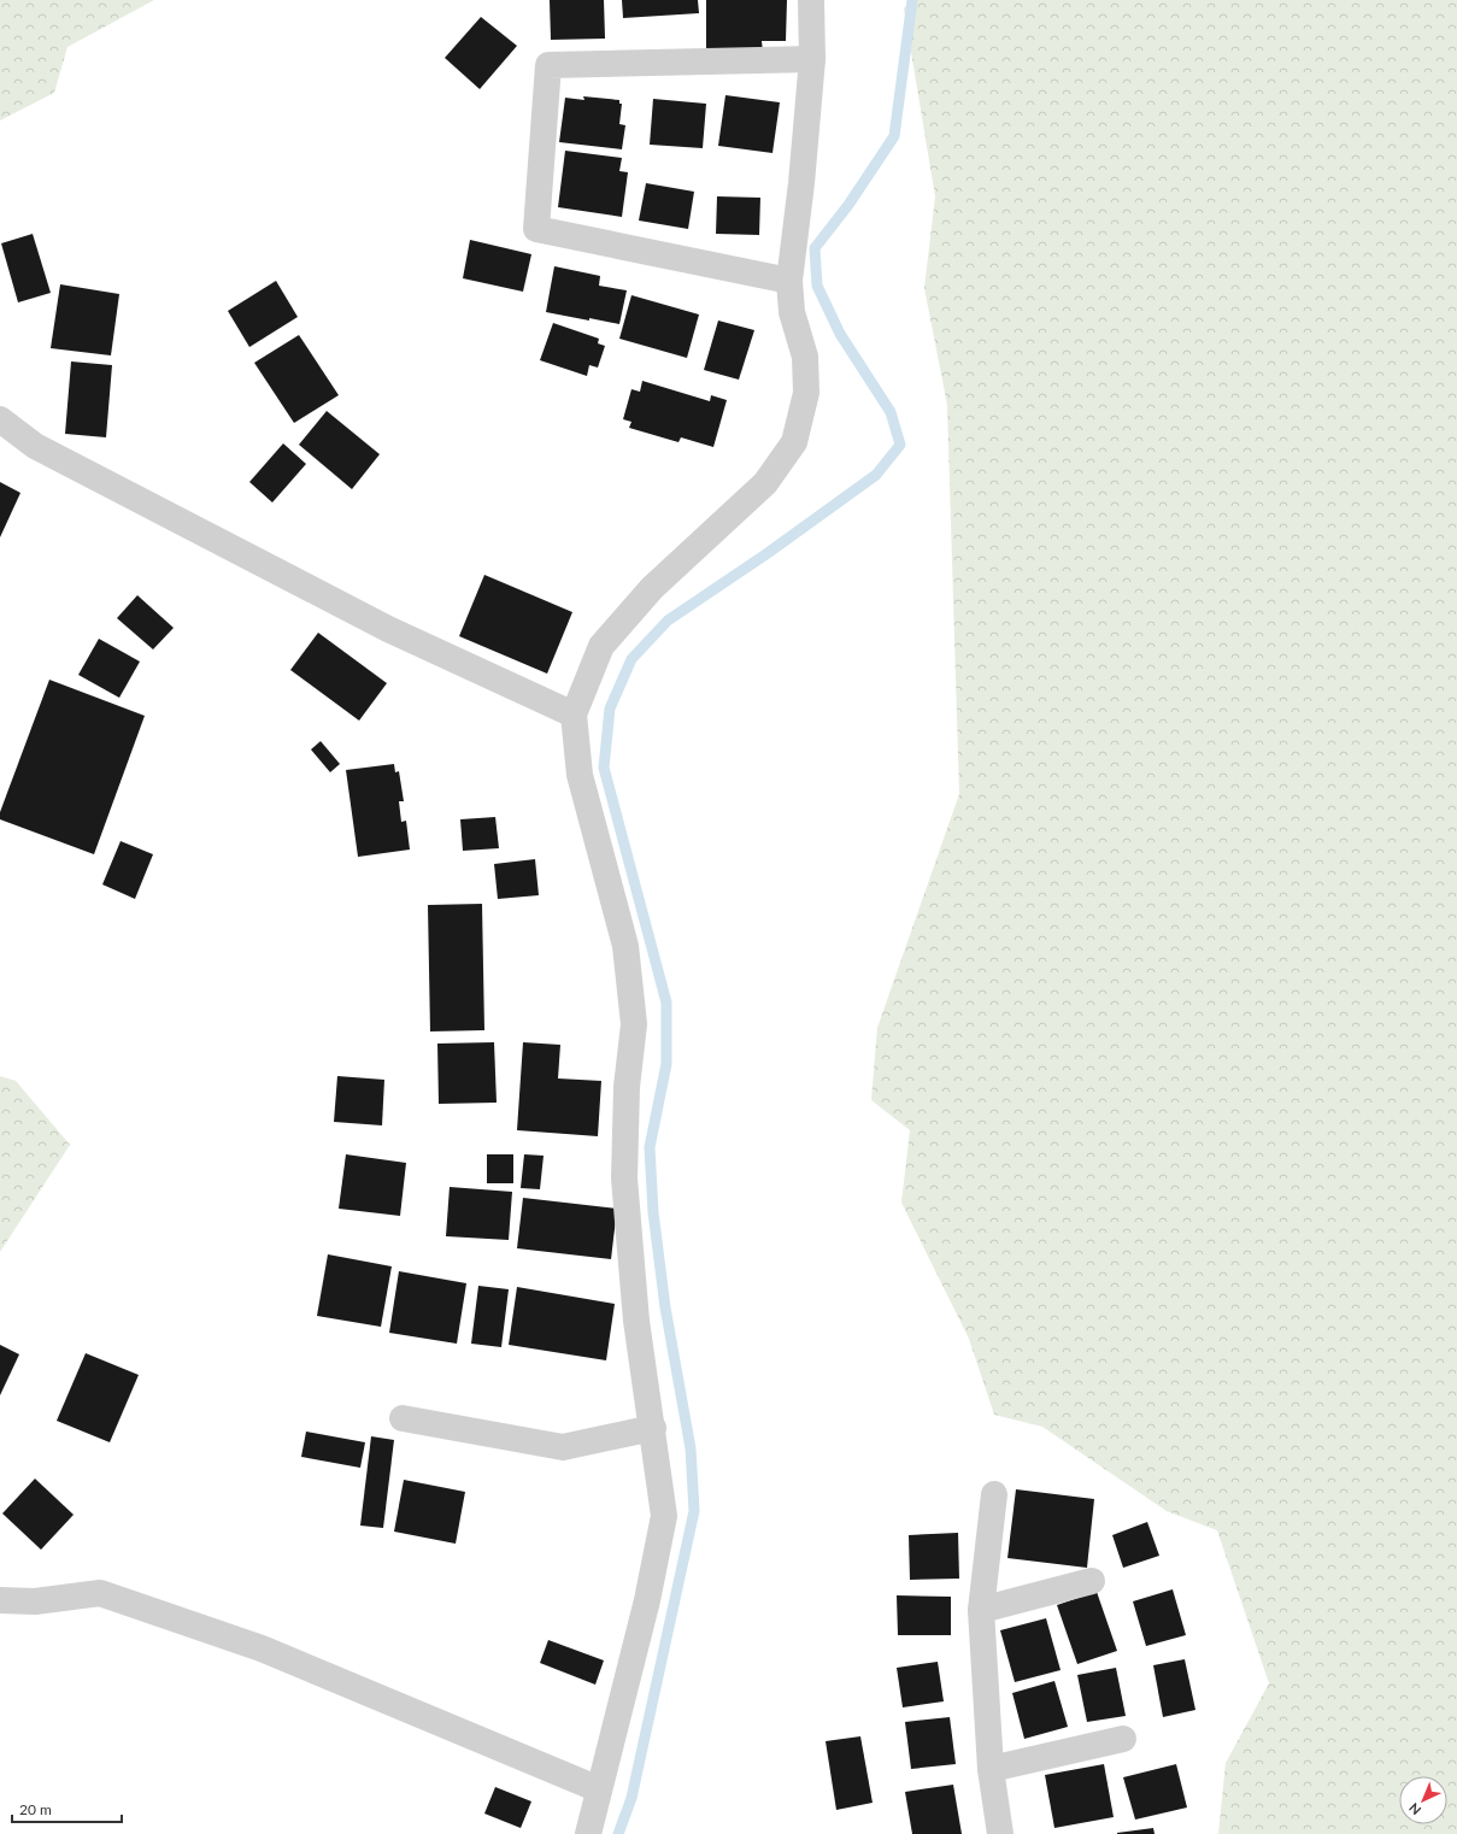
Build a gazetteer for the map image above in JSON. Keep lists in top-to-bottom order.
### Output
{
  "scale_bar": "20 m",
  "north": "bottom left"
}
